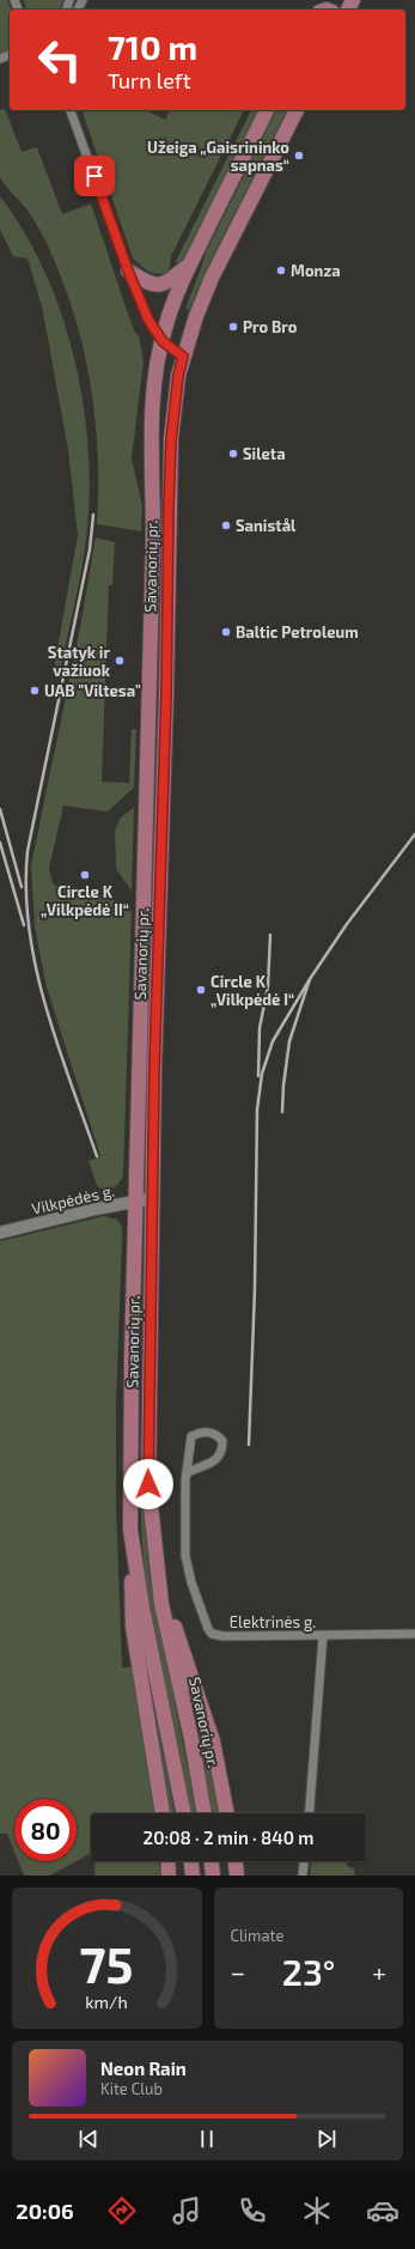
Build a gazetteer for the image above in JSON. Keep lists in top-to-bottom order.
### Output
{
  "streets": {
    "highway": ["Savanorių pr."],
    "main road": ["Vilkpėdės g."],
    "street": ["Elektrinės g."]
  },
  "crossings": [
    ["Savanorių pr.", "Vilkpėdės g."]
  ],
  "places": [
    "Užeiga „Gaisrininko sapnas“",
    "Monza",
    "Pro Bro",
    "Sileta",
    "Sanistål",
    "Baltic Petroleum",
    "Statyk ir važiuok",
    "UAB \"Viltesa\"",
    "Circle K „Vilkpėdė II“",
    "Circle K „Vilkpėdė I“"
  ],
  "page": {
    "turn": ["710 m", "Turn left"],
    "limit": "80",
    "trip": "20:08 · 2 min · 840 m",
    "tile": "Climate",
    "heat": ["−", "23°", "+"],
    "song": ["Neon Rain", "Kite Club"],
    "tabs": "20:06",
    "gauge": ["75", "km/h"]
  }
}
